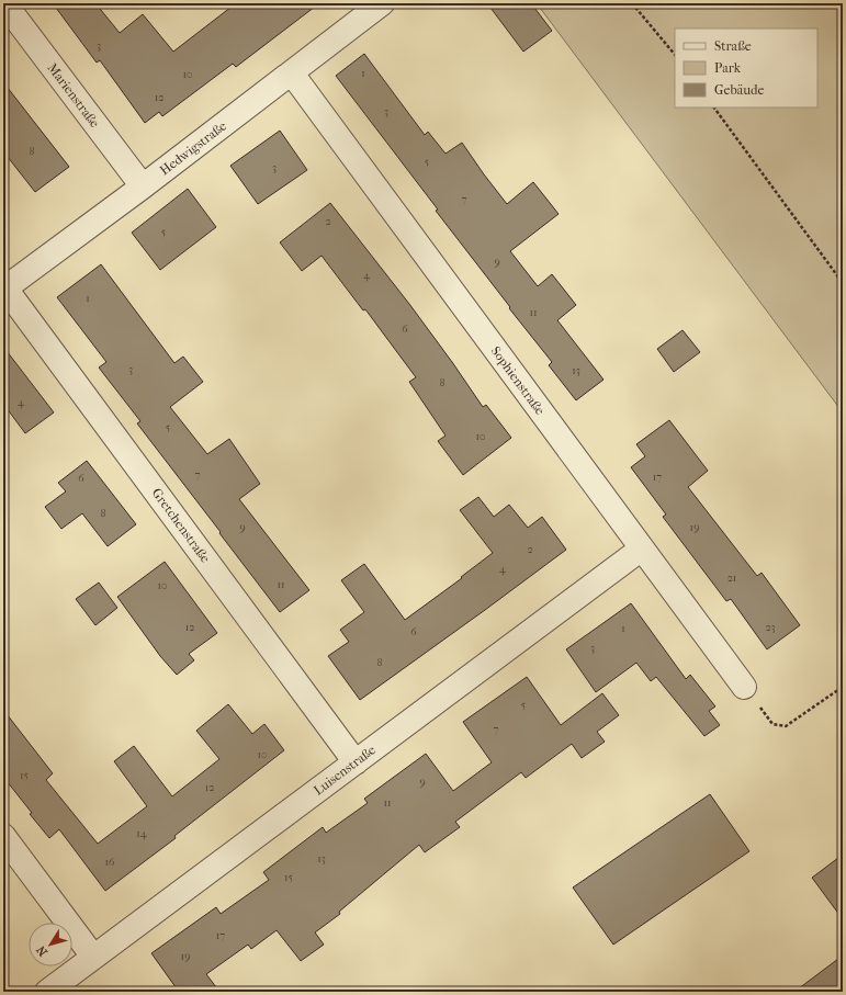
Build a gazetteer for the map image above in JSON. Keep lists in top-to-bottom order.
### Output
{
  "streets": {
    "street": [
      "Marienstraße",
      "Hedwigstraße",
      "Sophienstraße",
      "Gretchenstraße",
      "Luisenstraße"
    ]
  },
  "crossings": [
    ["Marienstraße", "Hedwigstraße"],
    ["Hedwigstraße", "Sophienstraße"],
    ["Hedwigstraße", "Gretchenstraße"],
    ["Sophienstraße", "Luisenstraße"],
    ["Gretchenstraße", "Luisenstraße"]
  ],
  "house_numbers": [
    "3",
    "1",
    "10",
    "12",
    "3",
    "8",
    "5",
    "3",
    "7",
    "2",
    "5",
    "9",
    "4",
    "1",
    "11",
    "6",
    "3",
    "13",
    "8",
    "4",
    "5",
    "10",
    "7",
    "17",
    "6",
    "8",
    "9",
    "19",
    "2",
    "4",
    "21",
    "11",
    "10",
    "12",
    "23",
    "1",
    "6",
    "3",
    "8",
    "5",
    "7",
    "10",
    "15",
    "9",
    "12",
    "11",
    "14",
    "13",
    "16",
    "15",
    "17",
    "19"
  ],
  "legend": ["Straße", "Park", "Gebäude"],
  "north": "bottom left"
}
